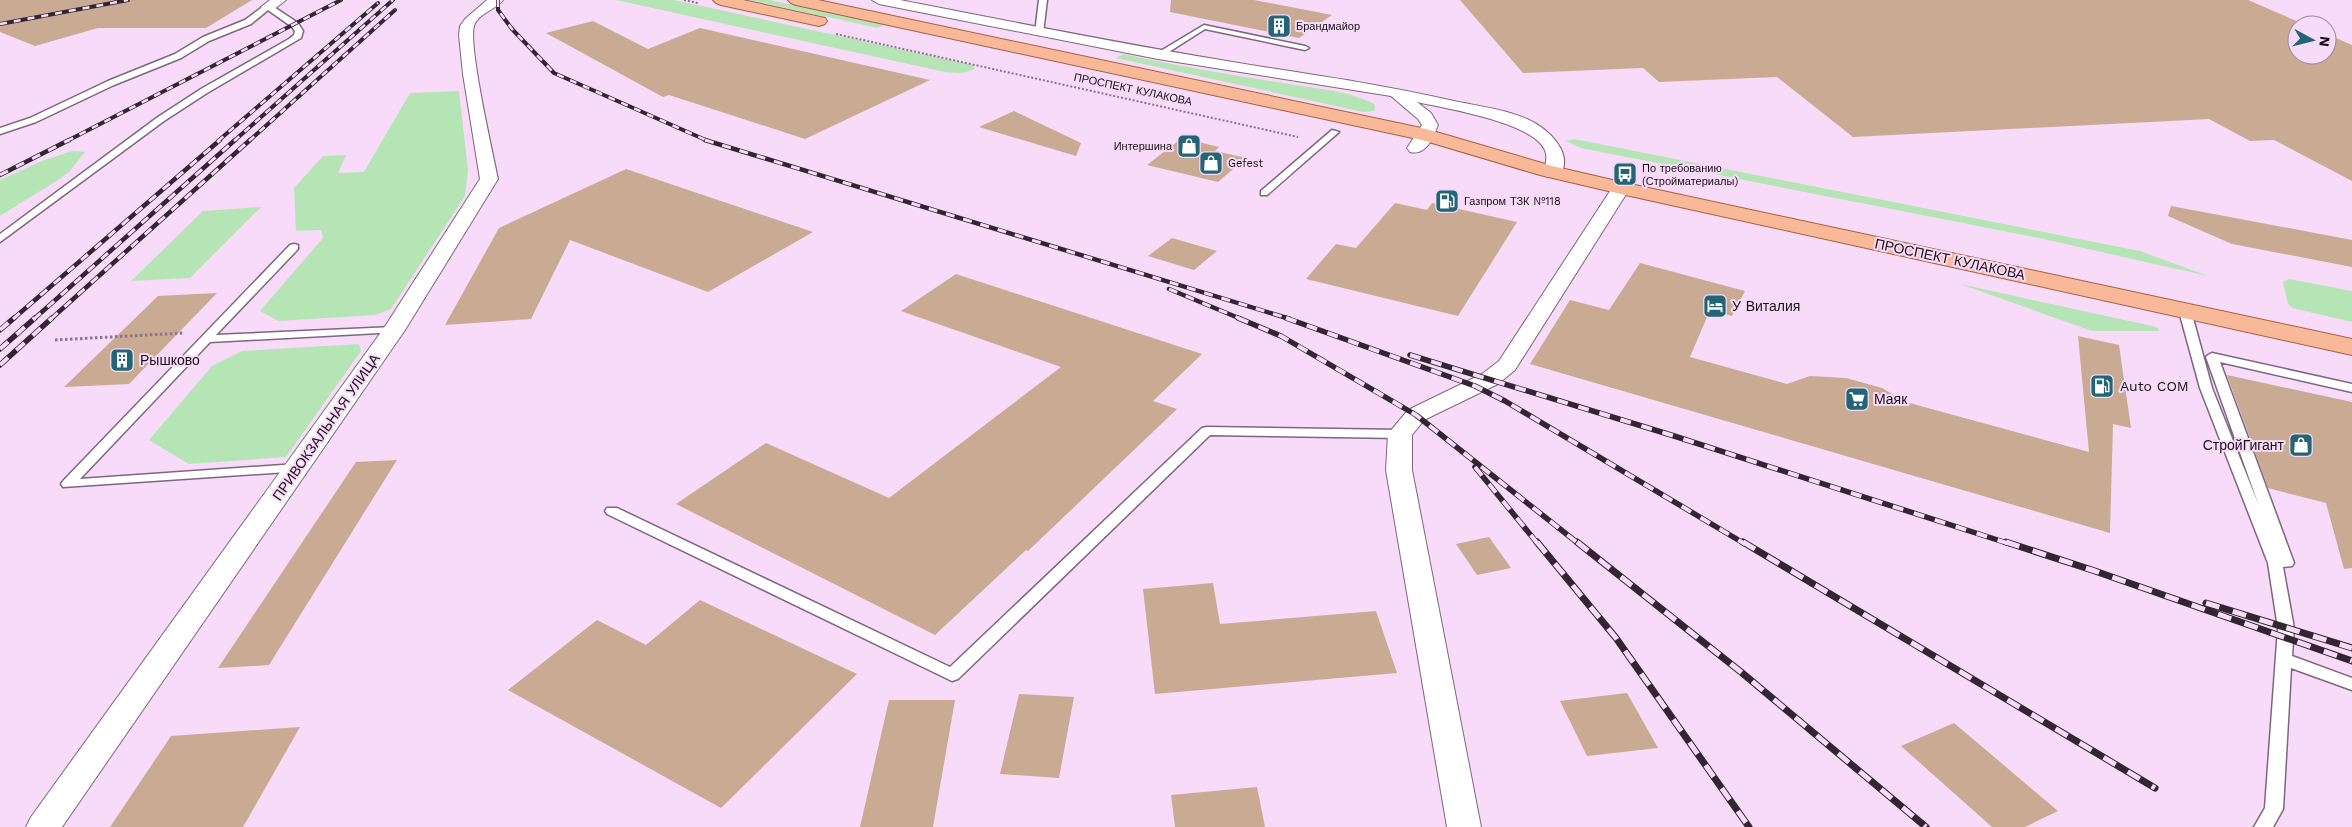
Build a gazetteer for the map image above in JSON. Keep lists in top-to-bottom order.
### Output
{
  "streets": {
    "main road": ["ПРОСПЕКТ КУЛАКОВА"],
    "street": ["ПРИВОКЗАЛЬНАЯ УЛИЦА"]
  },
  "places": {
    "building": ["Брандмайор", "Рышково"],
    "shop": ["Интершина", "Gefest", "СтройГигант"],
    "bus stop": ["По требованию (Стройматериалы)"],
    "fuel station": ["Газпром ТЗК №118", "Auto COM"],
    "hotel": ["У Виталия"],
    "supermarket": ["Маяк"]
  },
  "north": "right"
}
